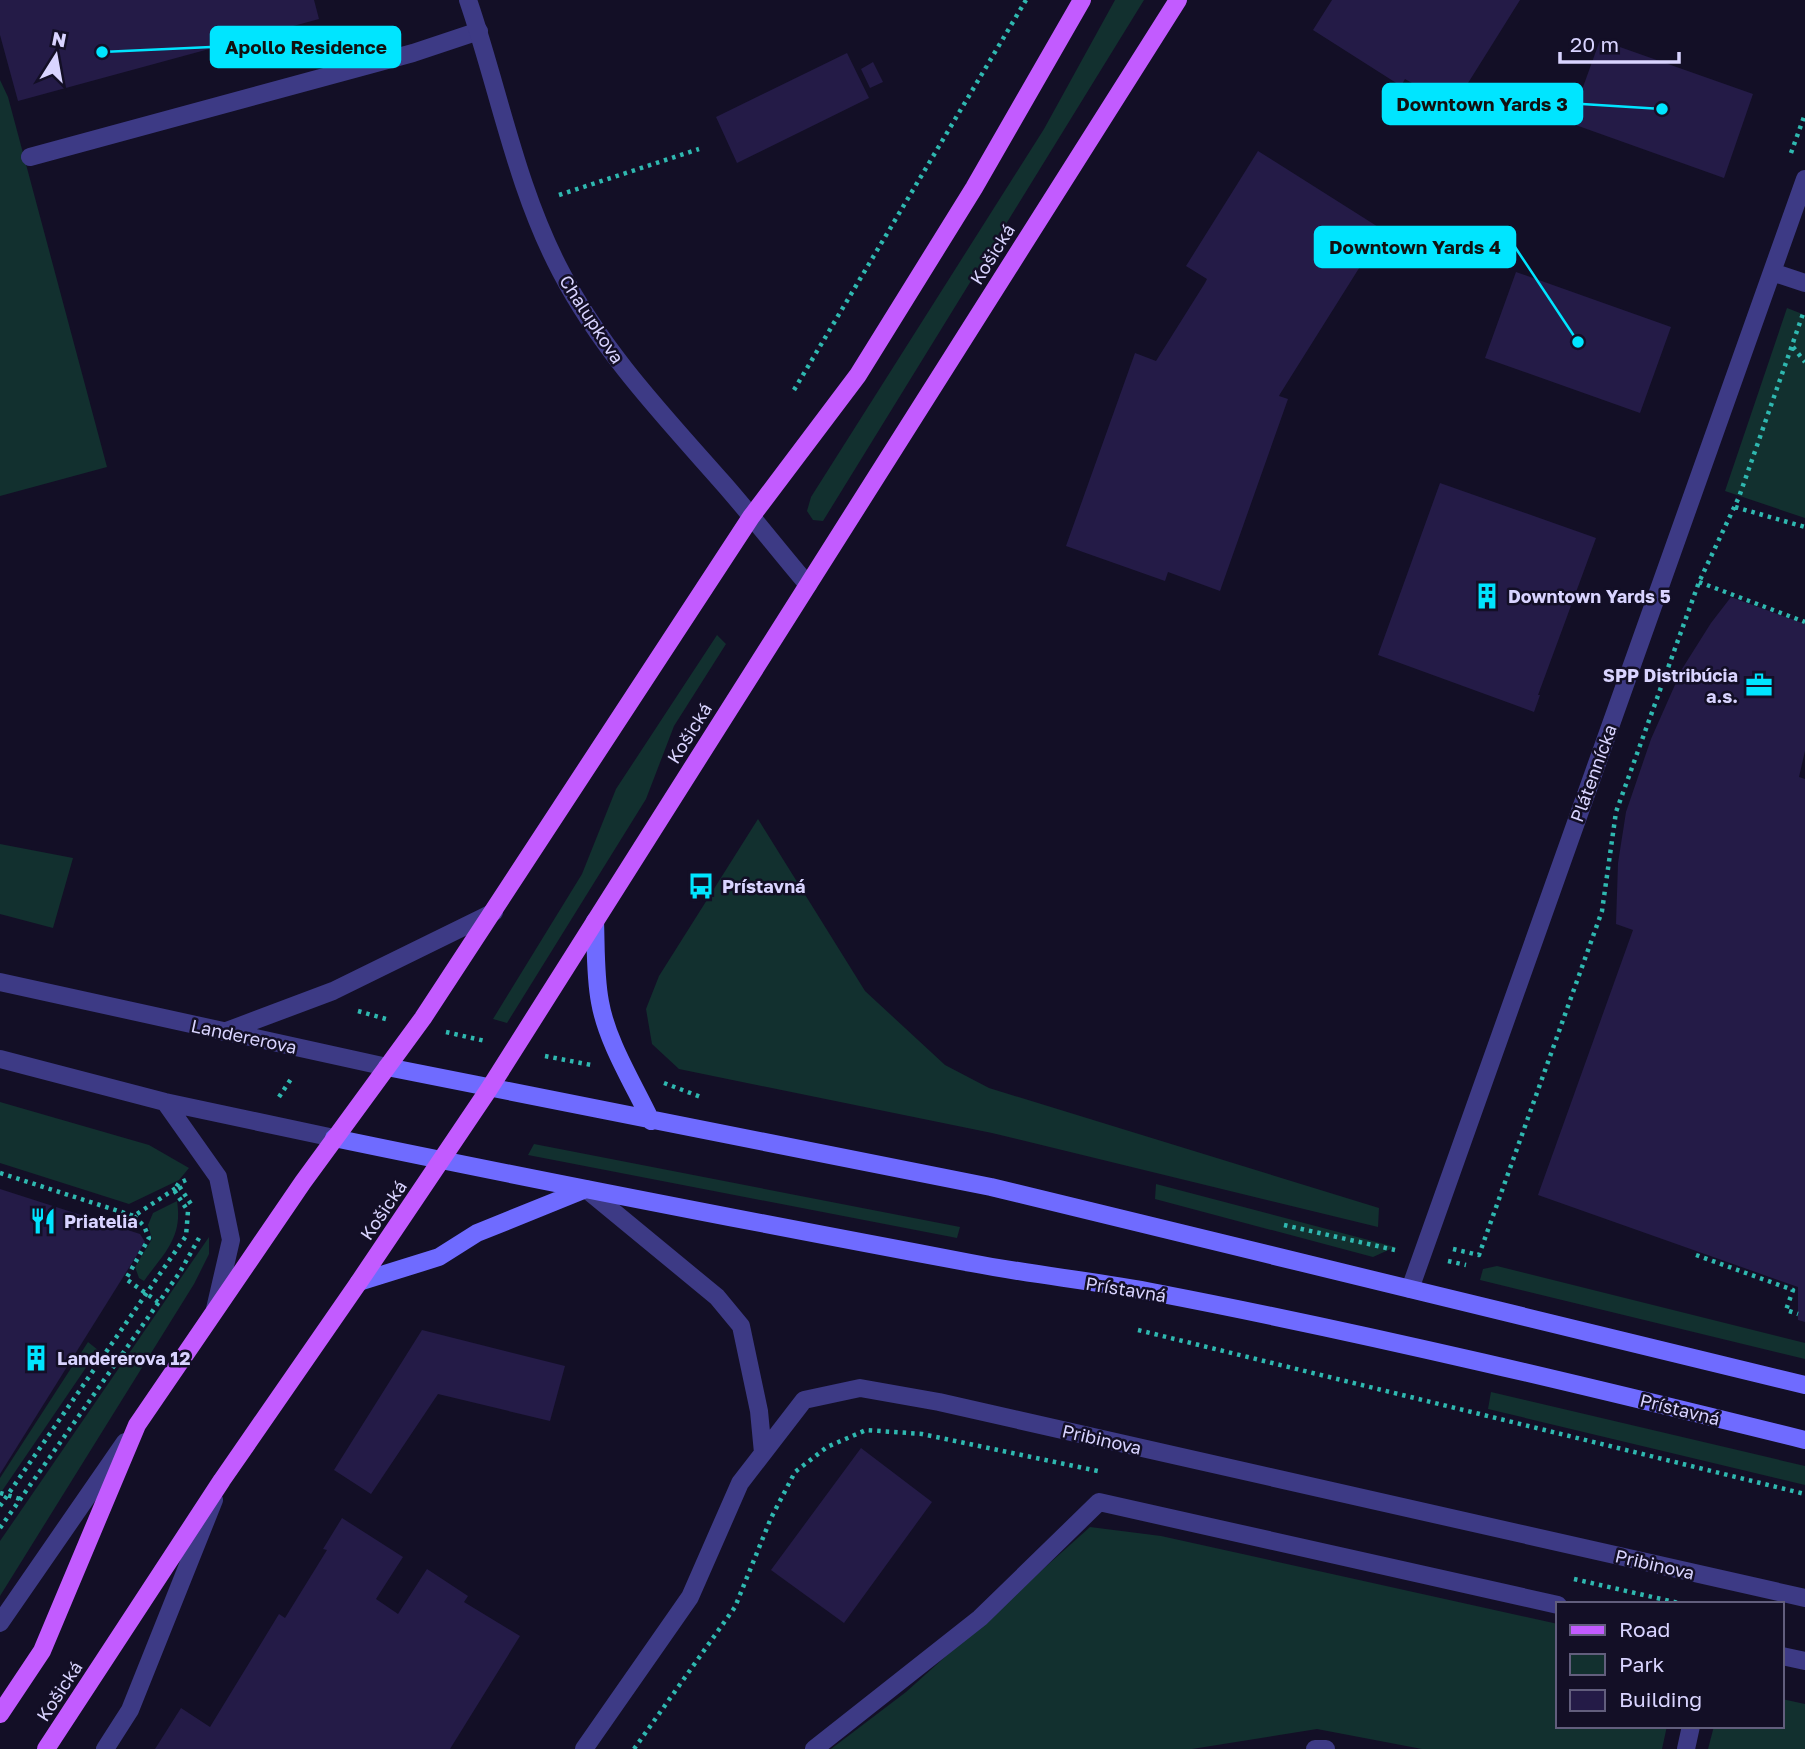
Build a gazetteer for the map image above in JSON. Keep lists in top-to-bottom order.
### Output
{
  "streets": {
    "main road": ["Košická", "Landererova", "Prístavná"],
    "street": ["Chalupkova", "Plátennícka", "Pribinova"]
  },
  "crossings": [
    ["Košická", "Chalupkova"],
    ["Košická", "Landererova"],
    ["Košická", "Prístavná"]
  ],
  "places": {
    "other": ["Apollo Residence", "Downtown Yards 3", "Downtown Yards 4"],
    "building": ["Downtown Yards 5", "Landererova 12"],
    "office": ["SPP Distribúcia a.s."],
    "bus stop": ["Prístavná"],
    "restaurant": ["Priatelia"]
  },
  "legend": ["Road", "Park", "Building"],
  "scale_bar": "20 m",
  "north": "top"
}
